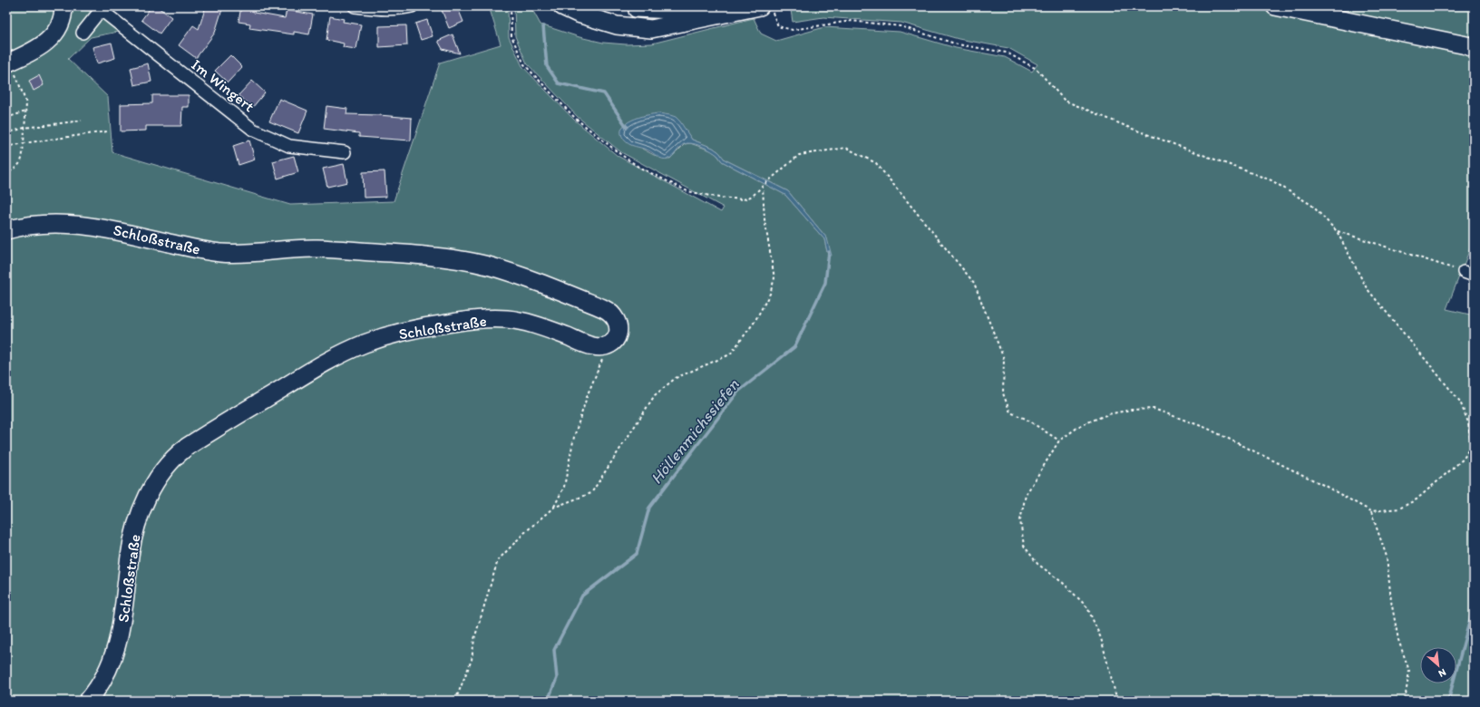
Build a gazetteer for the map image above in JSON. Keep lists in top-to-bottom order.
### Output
{
  "streets": {
    "main road": ["Schloßstraße"],
    "street": ["Im Wingert"]
  },
  "water": ["Höllenmichssiefen"],
  "north": "bottom right"
}
